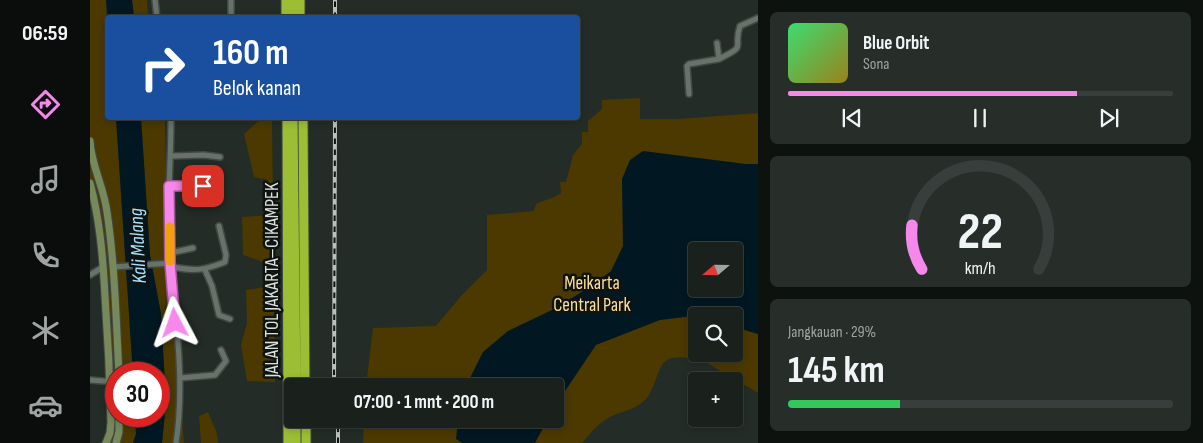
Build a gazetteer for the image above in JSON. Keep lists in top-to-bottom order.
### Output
{
  "streets": {
    "highway": ["JALAN TOL JAKARTA–CIKAMPEK"]
  },
  "water": ["Kali Malang"],
  "parks": ["Meikarta Central Park"],
  "north": "left",
  "page": {
    "tabs": "06:59",
    "turn": ["160 m", "Belok kanan"],
    "song": ["Blue Orbit", "Sona"],
    "map_buttons": "+",
    "tile": ["Jangkauan · 29%", "145 km"],
    "limit": "30",
    "trip": "07:00 · 1 mnt · 200 m",
    "gauge": ["22", "km/h"]
  }
}
